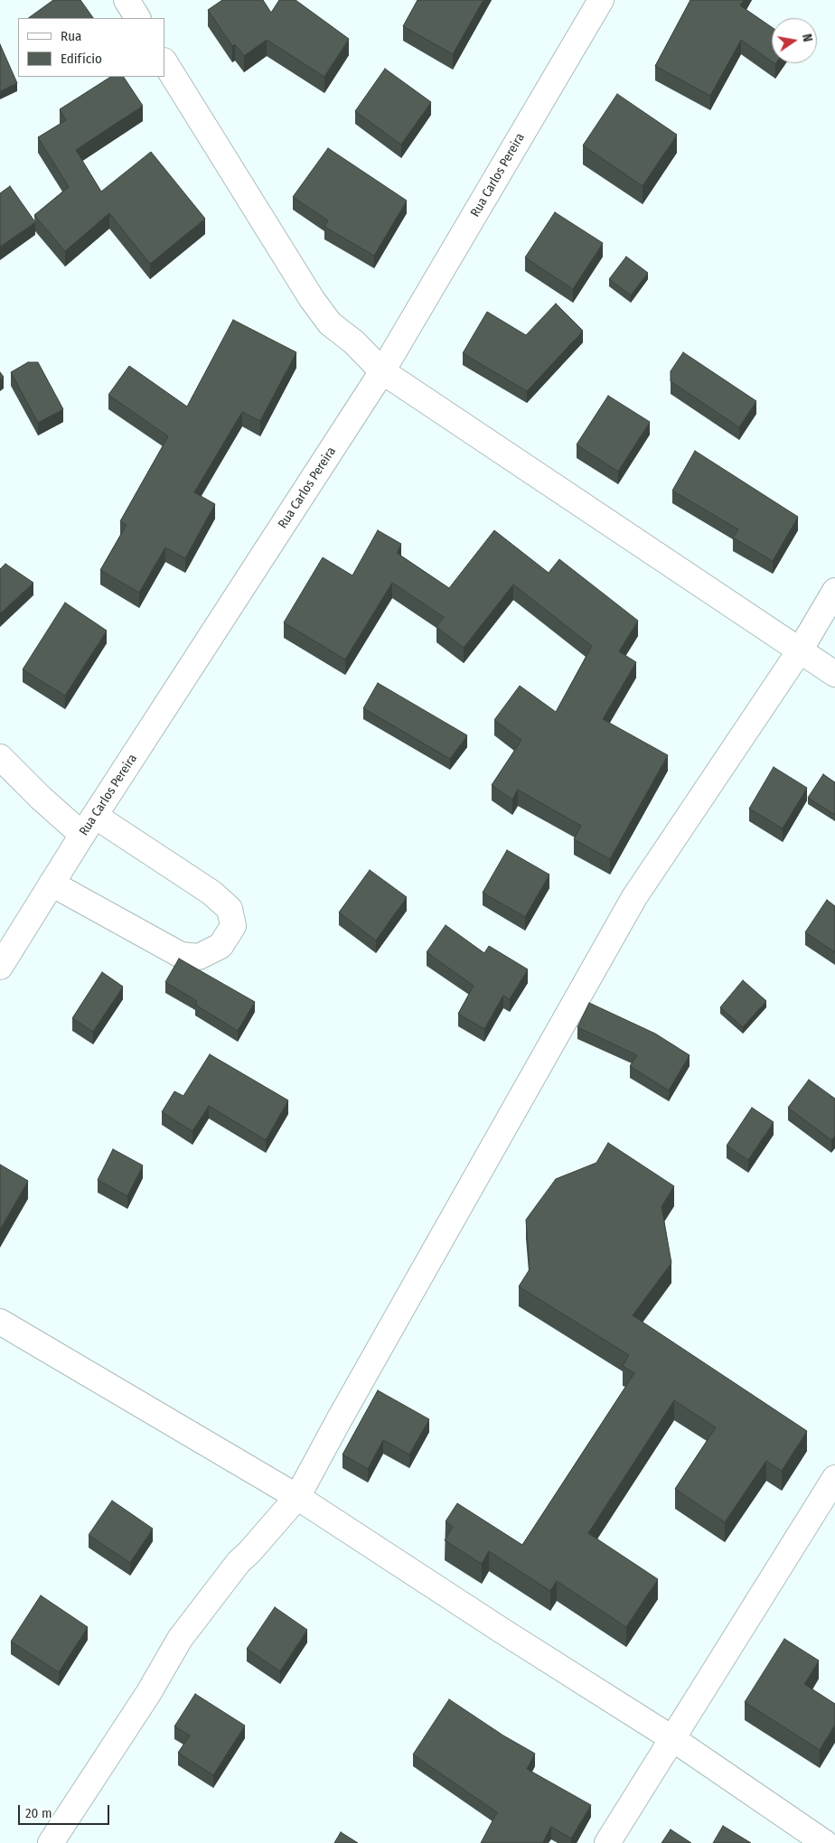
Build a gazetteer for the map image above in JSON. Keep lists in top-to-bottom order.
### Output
{
  "streets": {
    "street": ["Rua Carlos Pereira"]
  },
  "legend": ["Rua", "Edifício"],
  "scale_bar": "20 m",
  "north": "right"
}
